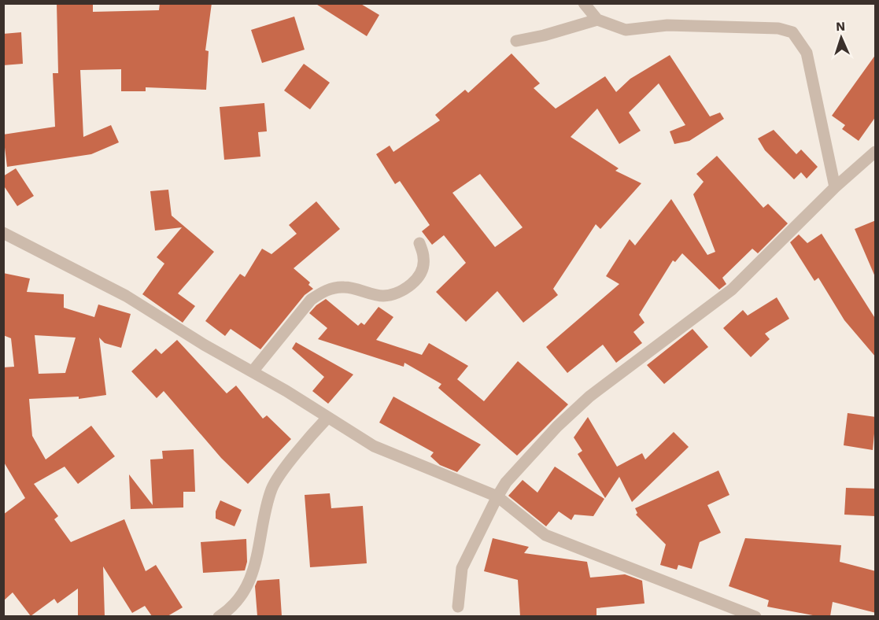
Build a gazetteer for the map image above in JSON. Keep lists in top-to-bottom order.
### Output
{
  "north": "top"
}
